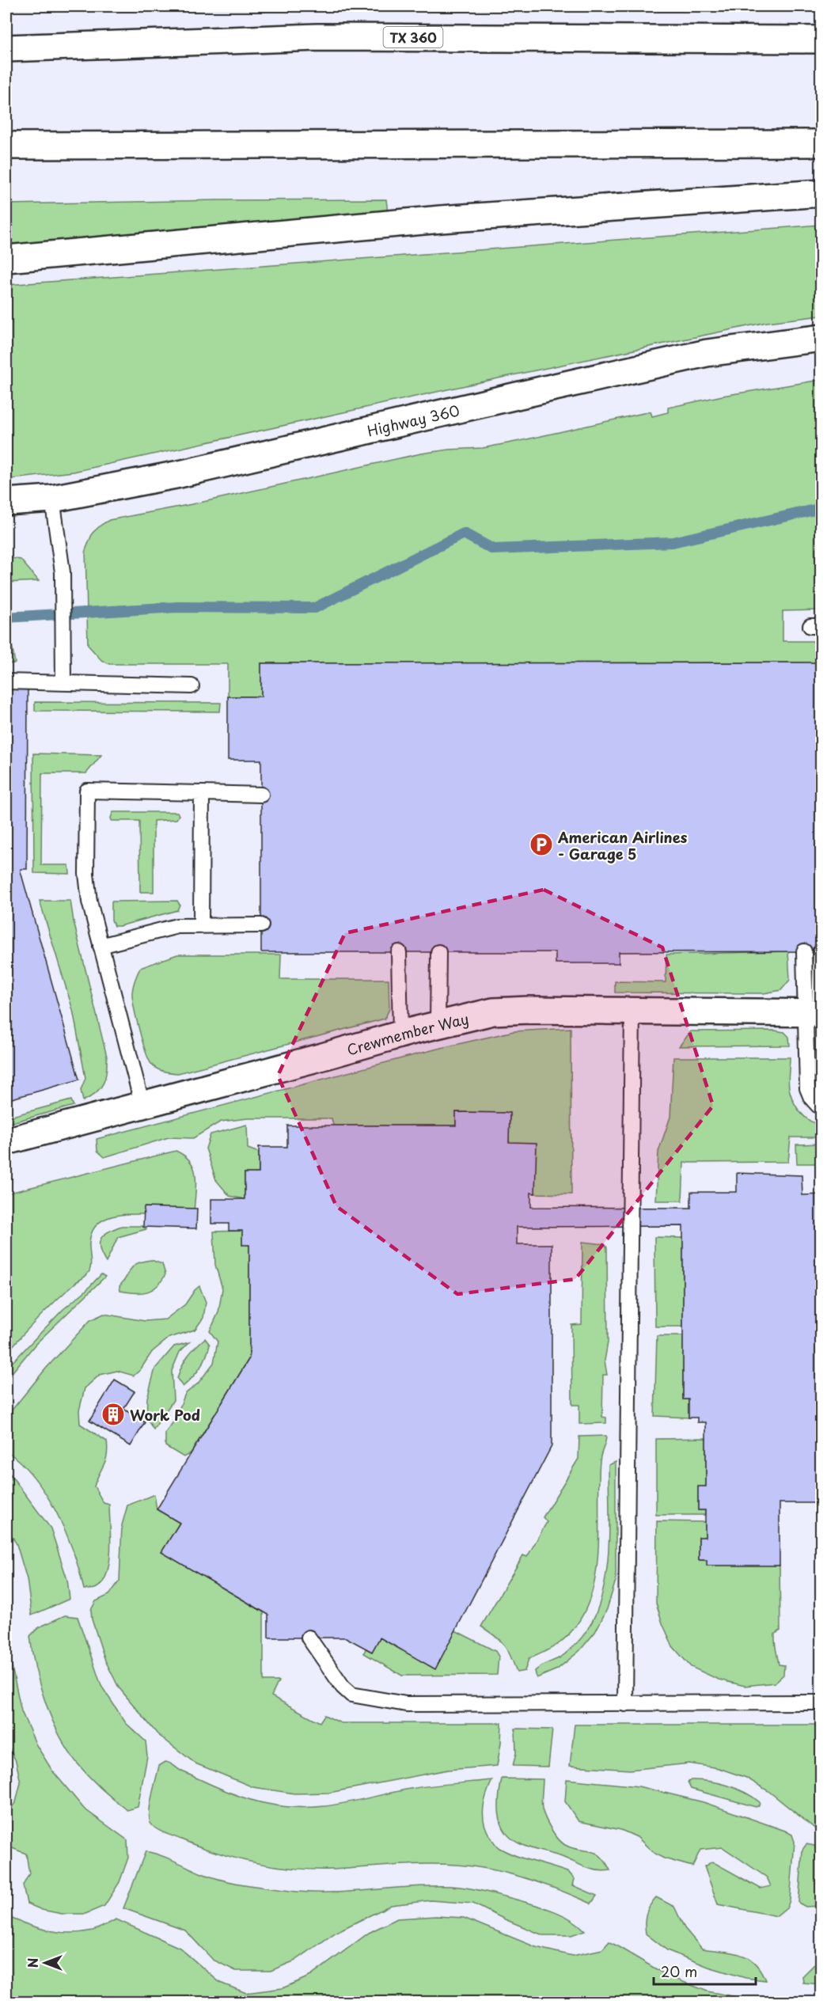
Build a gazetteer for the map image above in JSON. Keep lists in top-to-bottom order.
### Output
{
  "streets": {
    "main road": ["TX 360", "Highway 360", "Crewmember Way"]
  },
  "places": {
    "parking": ["American Airlines - Garage 5"],
    "building": ["Work Pod"]
  },
  "scale_bar": "20 m",
  "north": "left"
}
